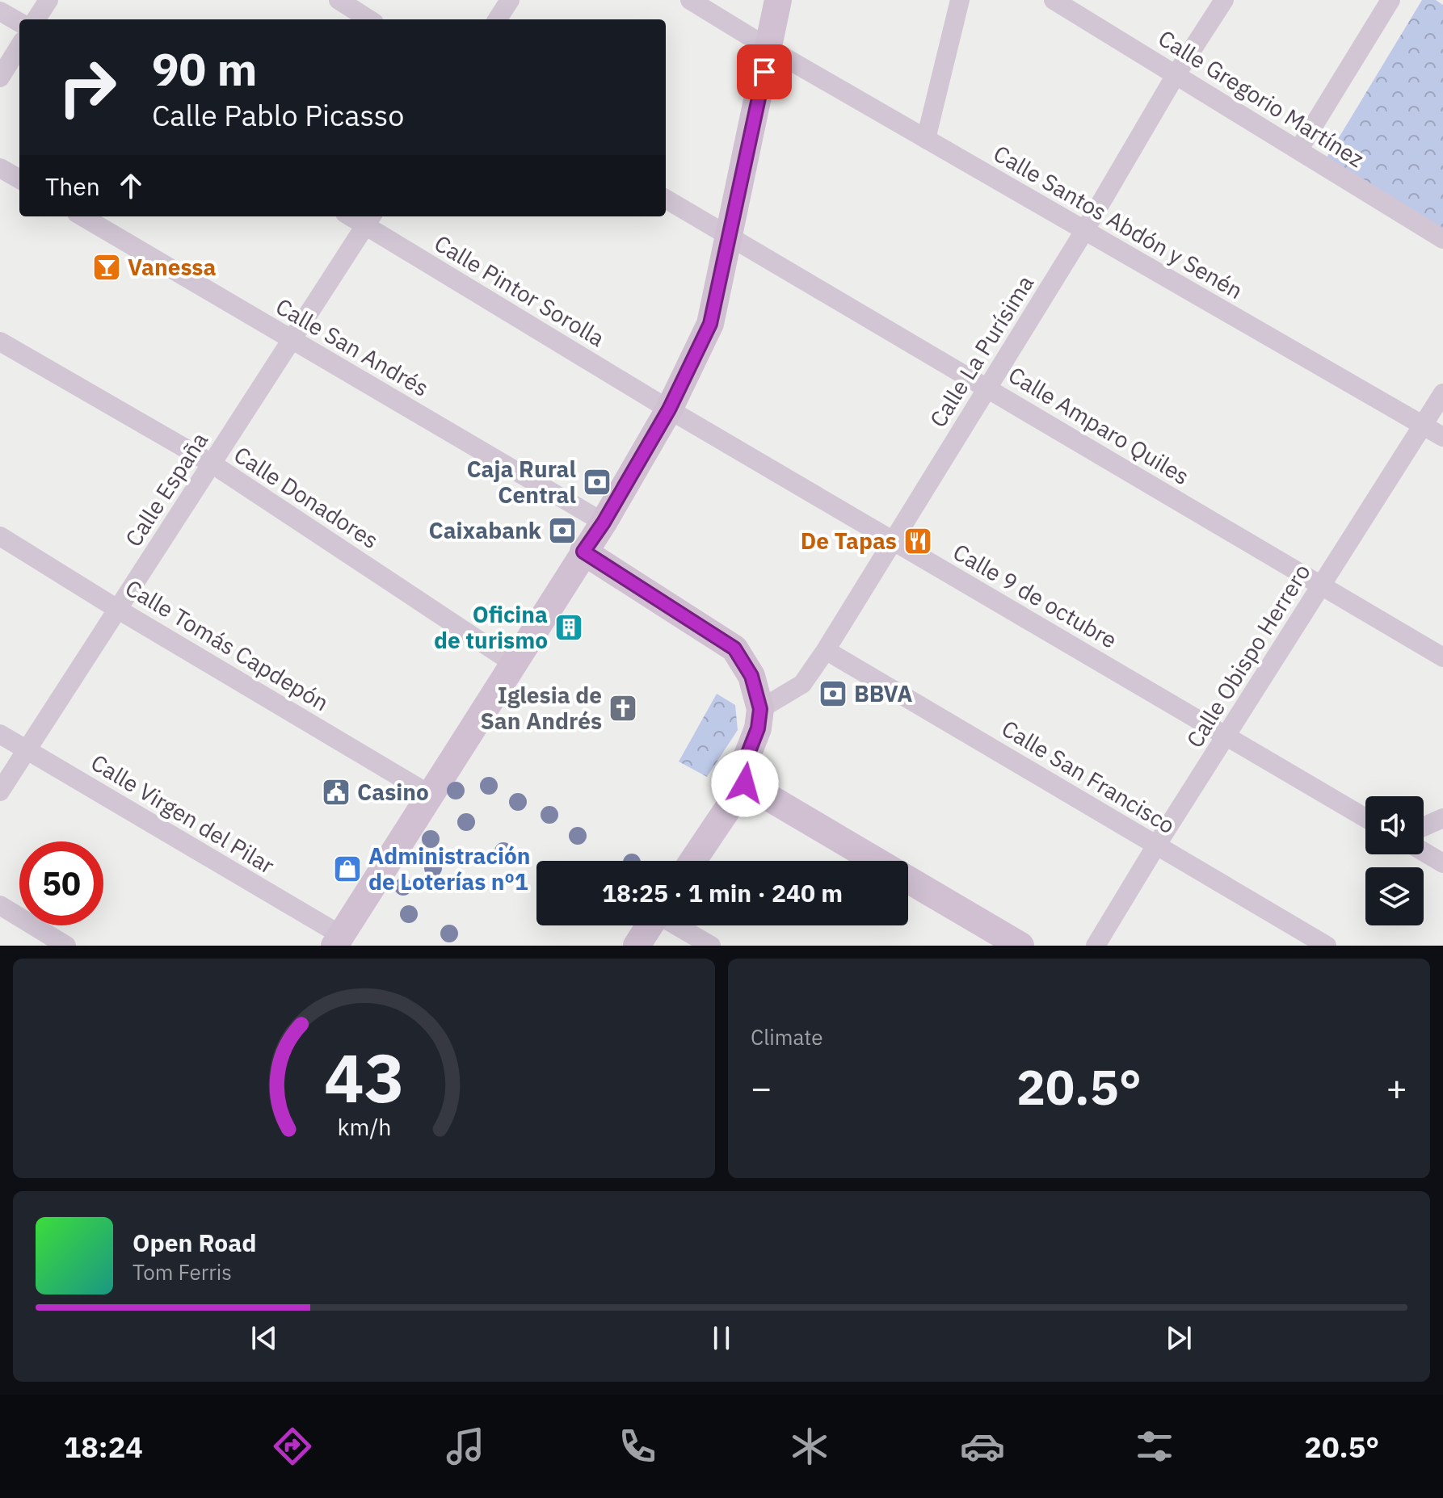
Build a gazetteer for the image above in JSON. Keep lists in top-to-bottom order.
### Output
{
  "streets": {
    "street": [
      "Calle Gregorio Martínez",
      "Calle Santos Abdón y Senén",
      "Calle Pintor Sorolla",
      "Calle San Andrés",
      "Calle La Purísima",
      "Calle Amparo Quiles",
      "Calle España",
      "Calle Donadores",
      "Calle 9 de octubre",
      "Calle Tomás Capdepón",
      "Calle Obispo Herrero",
      "Calle San Francisco",
      "Calle Virgen del Pilar"
    ]
  },
  "crossings": [
    ["Calle Gregorio Martínez", "Calle La Purísima"],
    ["Calle Santos Abdón y Senén", "Calle La Purísima"],
    ["Calle Santos Abdón y Senén", "Calle Obispo Herrero"],
    ["Calle Pintor Sorolla", "Calle España"],
    ["Calle Pintor Sorolla", "Calle 9 de octubre"],
    ["Calle San Andrés", "Calle España"],
    ["Calle La Purísima", "Calle Amparo Quiles"],
    ["Calle La Purísima", "Calle 9 de octubre"],
    ["Calle La Purísima", "Calle San Francisco"],
    ["Calle Amparo Quiles", "Calle Obispo Herrero"],
    ["Calle España", "Calle Donadores"],
    ["Calle España", "Calle Tomás Capdepón"],
    ["Calle España", "Calle Virgen del Pilar"],
    ["Calle 9 de octubre", "Calle Obispo Herrero"],
    ["Calle Obispo Herrero", "Calle San Francisco"]
  ],
  "places": {
    "bar": ["Vanessa"],
    "bank": ["Caja Rural Central", "Caixabank", "BBVA"],
    "restaurant": ["De Tapas"],
    "building": ["Oficina de turismo"],
    "church": ["Iglesia de San Andrés"],
    "public building": ["Casino"],
    "shop": ["Administración de Loterías nº1"]
  },
  "page": {
    "turn": ["90 m", "Calle Pablo Picasso"],
    "then": "Then",
    "limit": "50",
    "trip": "18:25 · 1 min · 240 m",
    "tile": "Climate",
    "heat": ["−", "20.5°", "+"],
    "song": ["Open Road", "Tom Ferris"],
    "tabs": ["18:24", "20.5°"],
    "gauge": ["43", "km/h"]
  }
}
